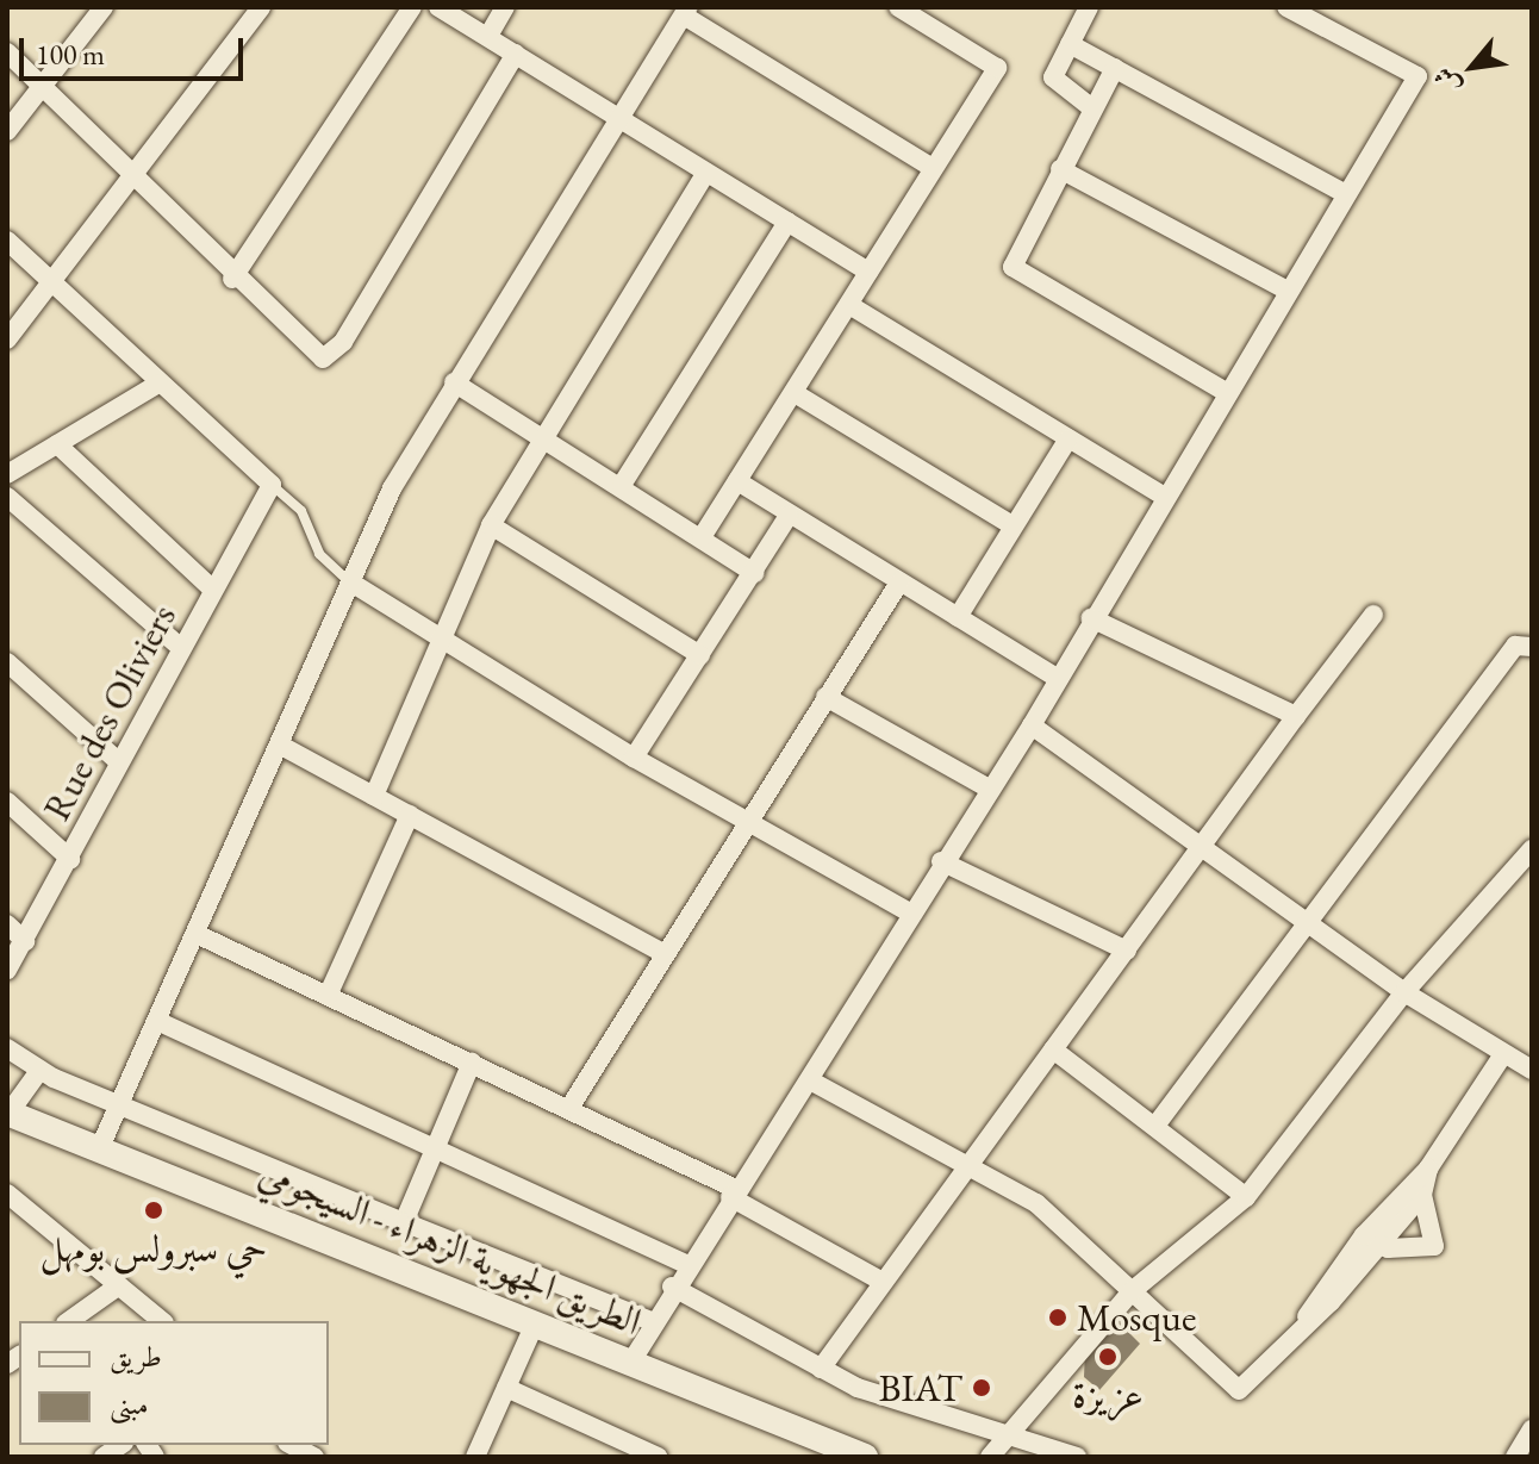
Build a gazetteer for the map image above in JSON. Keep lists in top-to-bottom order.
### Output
{
  "streets": {
    "main road": ["الطريق الجهوية الزهراء - السيجومي"],
    "street": ["Rue des Oliviers"]
  },
  "places": [
    "حي سبرولس بومهل",
    "Mosque",
    "عزيزة",
    "BIAT"
  ],
  "legend": ["طريق", "مبنى"],
  "scale_bar": "100 m",
  "north": "bottom left"
}
